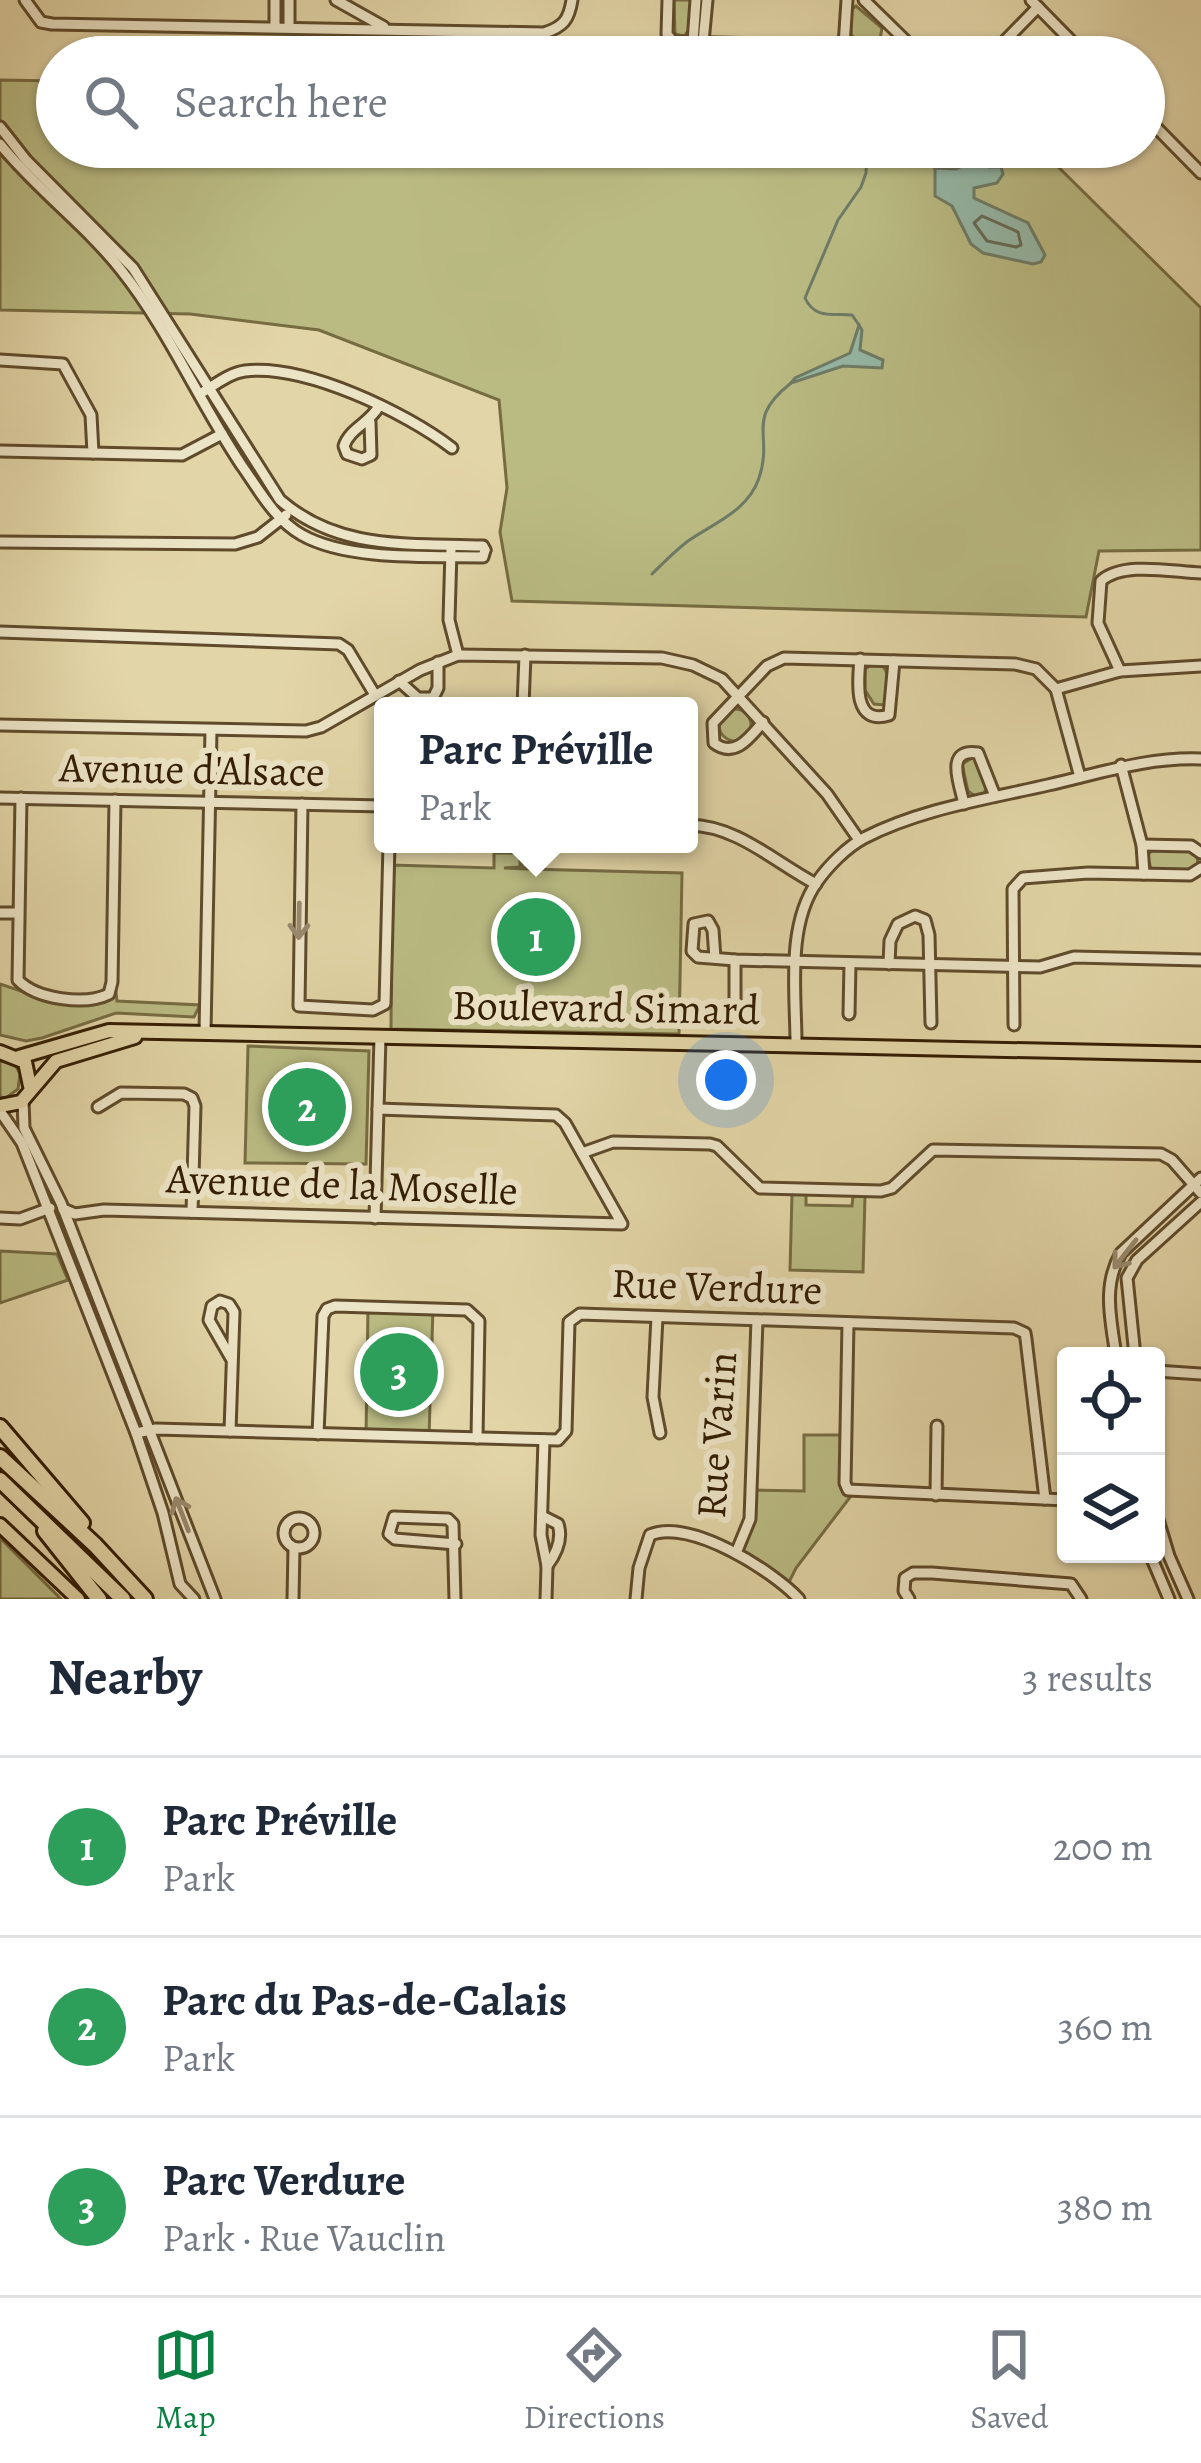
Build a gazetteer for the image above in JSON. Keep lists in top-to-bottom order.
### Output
{
  "streets": {
    "main road": ["Boulevard Simard"],
    "street": [
      "Avenue d'Alsace",
      "Avenue de la Moselle",
      "Rue Verdure",
      "Rue Varin"
    ]
  },
  "crossings": [
    ["Rue Verdure", "Rue Varin"]
  ],
  "page": {
    "search": "Search here",
    "popup": ["Parc Préville", "Park"],
    "pins": ["1", "2", "3"],
    "heading": ["Nearby", "3 results"],
    "list": [
      {
        "mark": "1",
        "name": "Parc Préville",
        "note": "Park",
        "value": "200 m"
      },
      {
        "mark": "2",
        "name": "Parc du Pas-de-Calais",
        "note": "Park",
        "value": "360 m"
      },
      {
        "mark": "3",
        "name": "Parc Verdure",
        "note": "Park · Rue Vauclin",
        "value": "380 m"
      }
    ],
    "nav": ["Map", "Directions", "Saved"]
  }
}
